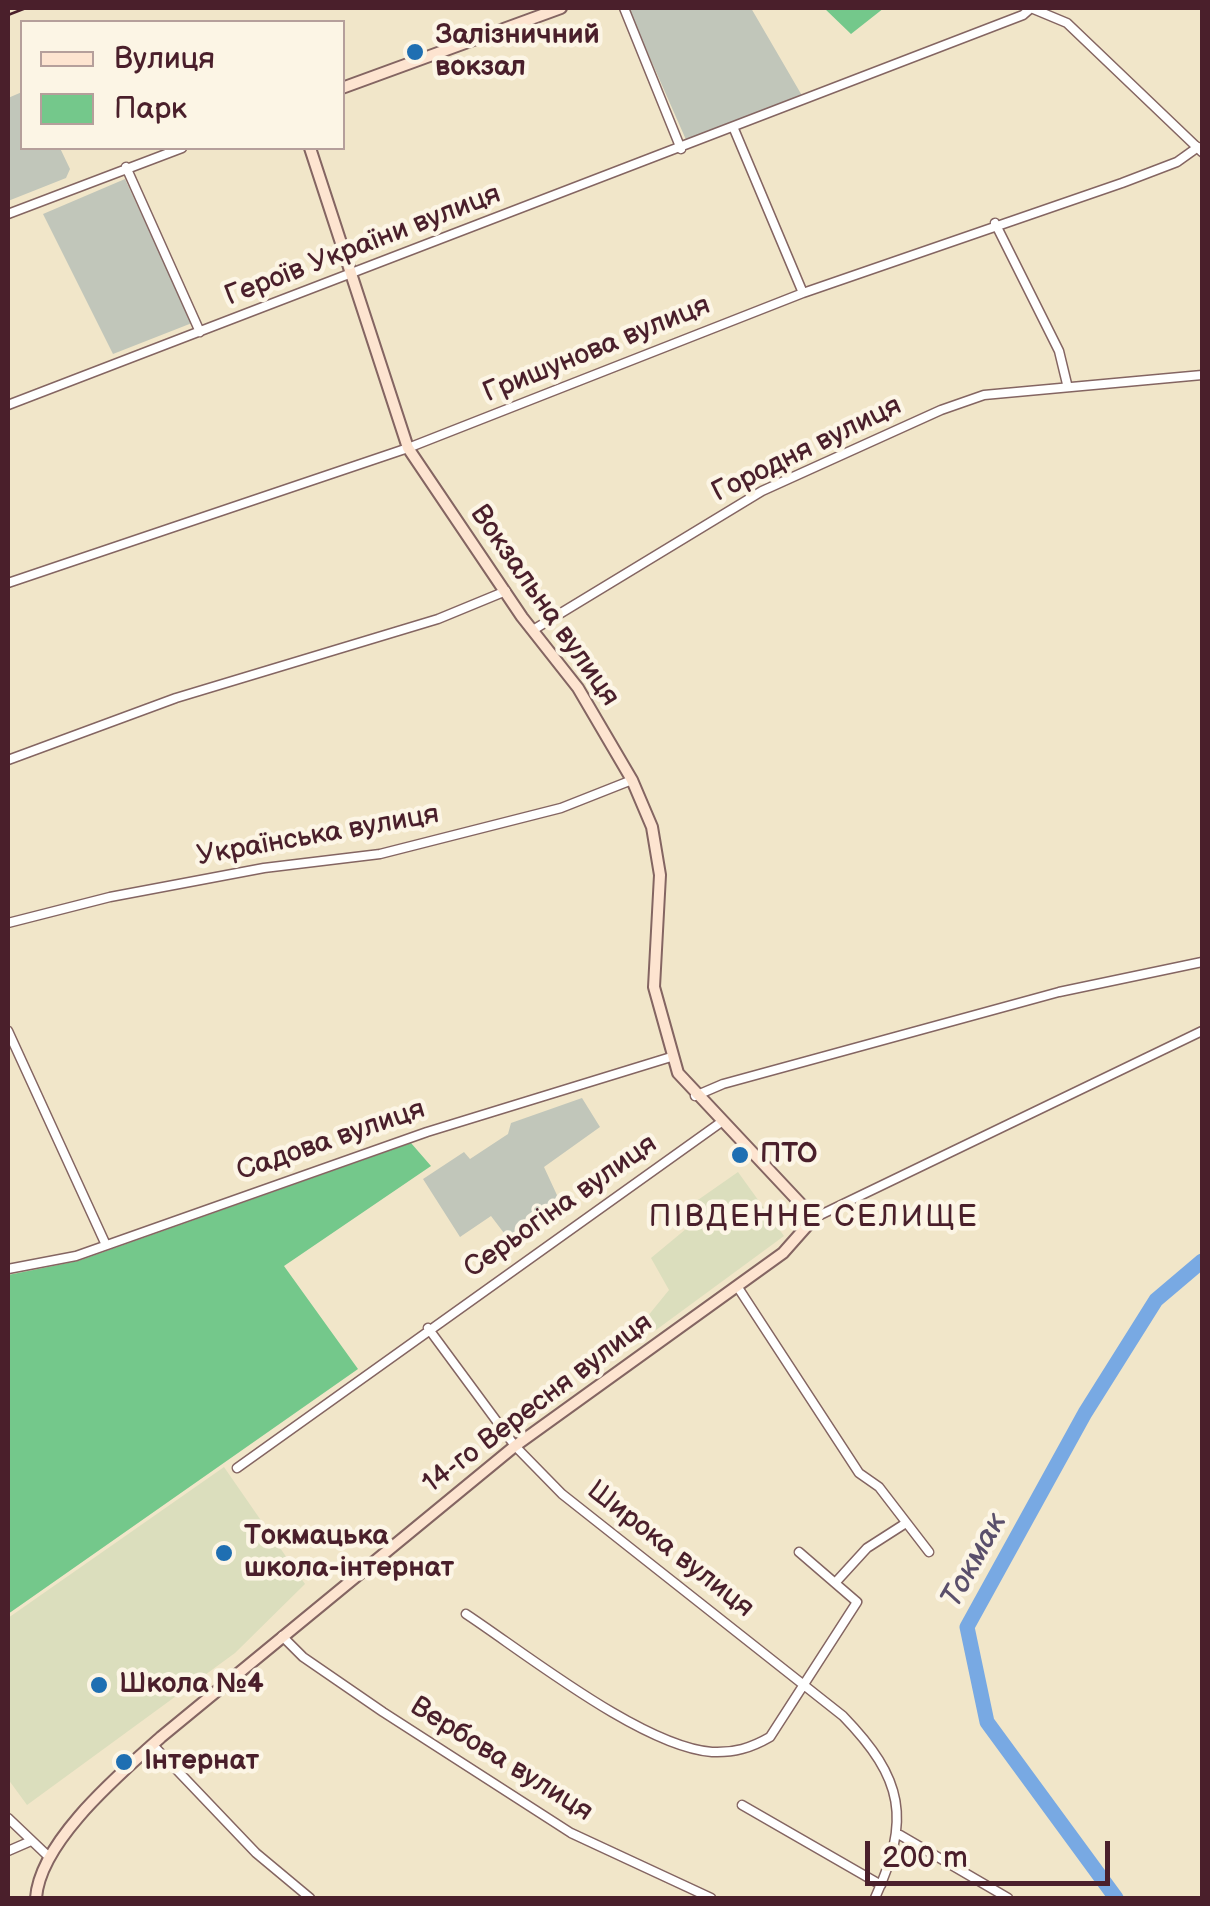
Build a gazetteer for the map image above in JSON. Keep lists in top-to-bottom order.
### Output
{
  "streets": {
    "street": [
      "Героїв України вулиця",
      "Гришунова вулиця",
      "Городня вулиця",
      "Вокзальна вулиця",
      "Українська вулиця",
      "Садова вулиця",
      "Серьогіна вулиця",
      "14-го Вересня вулиця",
      "Широка вулиця",
      "Вербова вулиця"
    ]
  },
  "crossings": [
    ["Героїв України вулиця", "Вокзальна вулиця"],
    ["Гришунова вулиця", "Вокзальна вулиця"],
    ["Городня вулиця", "Вокзальна вулиця"],
    ["Вокзальна вулиця", "Українська вулиця"],
    ["Вокзальна вулиця", "Садова вулиця"],
    ["Вокзальна вулиця", "Серьогіна вулиця"],
    ["Вокзальна вулиця", "14-го Вересня вулиця"],
    ["14-го Вересня вулиця", "Широка вулиця"],
    ["14-го Вересня вулиця", "Вербова вулиця"]
  ],
  "districts": ["ПІВДЕННЕ СЕЛИЩЕ"],
  "water": ["Токмак"],
  "places": [
    "Залізничний вокзал",
    "ПТО",
    "Токмацька школа-інтернат",
    "Школа №4",
    "Інтернат"
  ],
  "legend": ["Вулиця", "Парк"],
  "scale_bar": "200 m"
}
